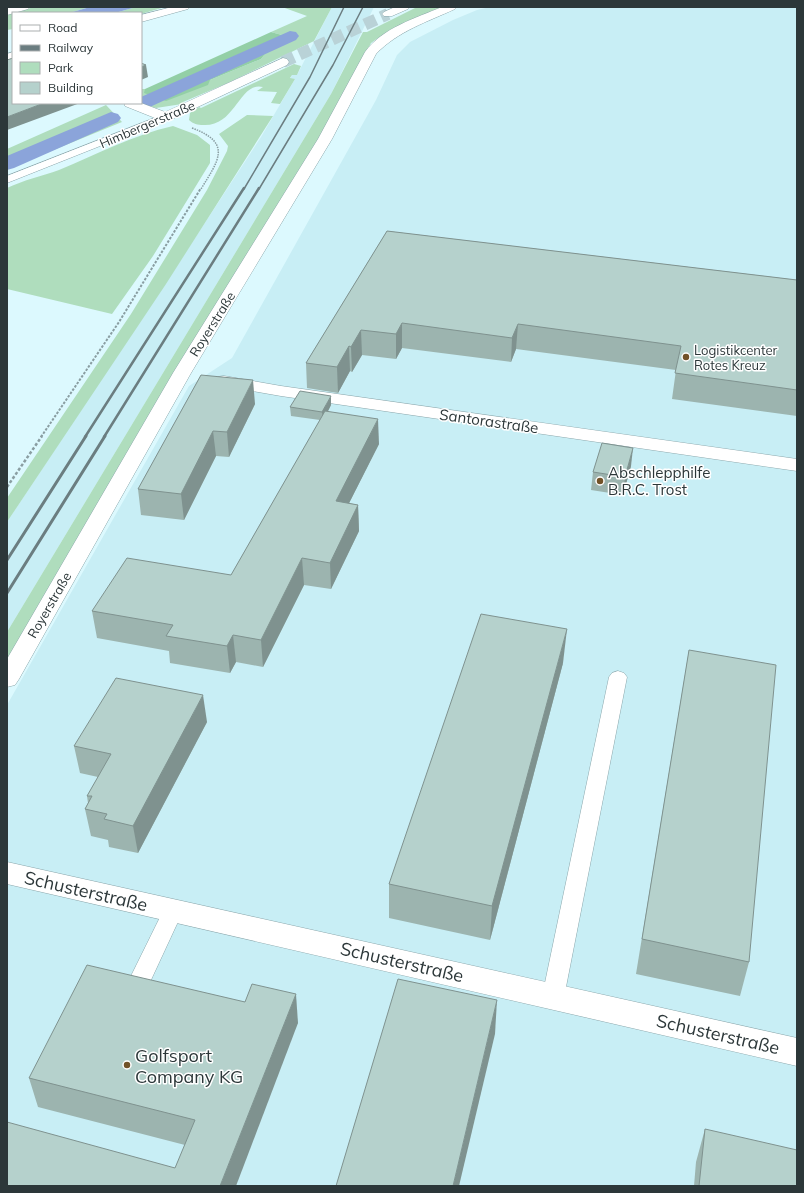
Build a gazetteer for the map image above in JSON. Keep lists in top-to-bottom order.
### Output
{
  "streets": {
    "street": [
      "Himbergerstraße",
      "Royerstraße",
      "Santorastraße",
      "Schusterstraße"
    ]
  },
  "crossings": [
    ["Royerstraße", "Santorastraße"]
  ],
  "places": ["Logistikcenter Rotes Kreuz", "Abschlepphilfe B.R.C. Trost", "Golfsport Company KG"],
  "legend": [
    "Road",
    "Railway",
    "Park",
    "Building"
  ]
}
